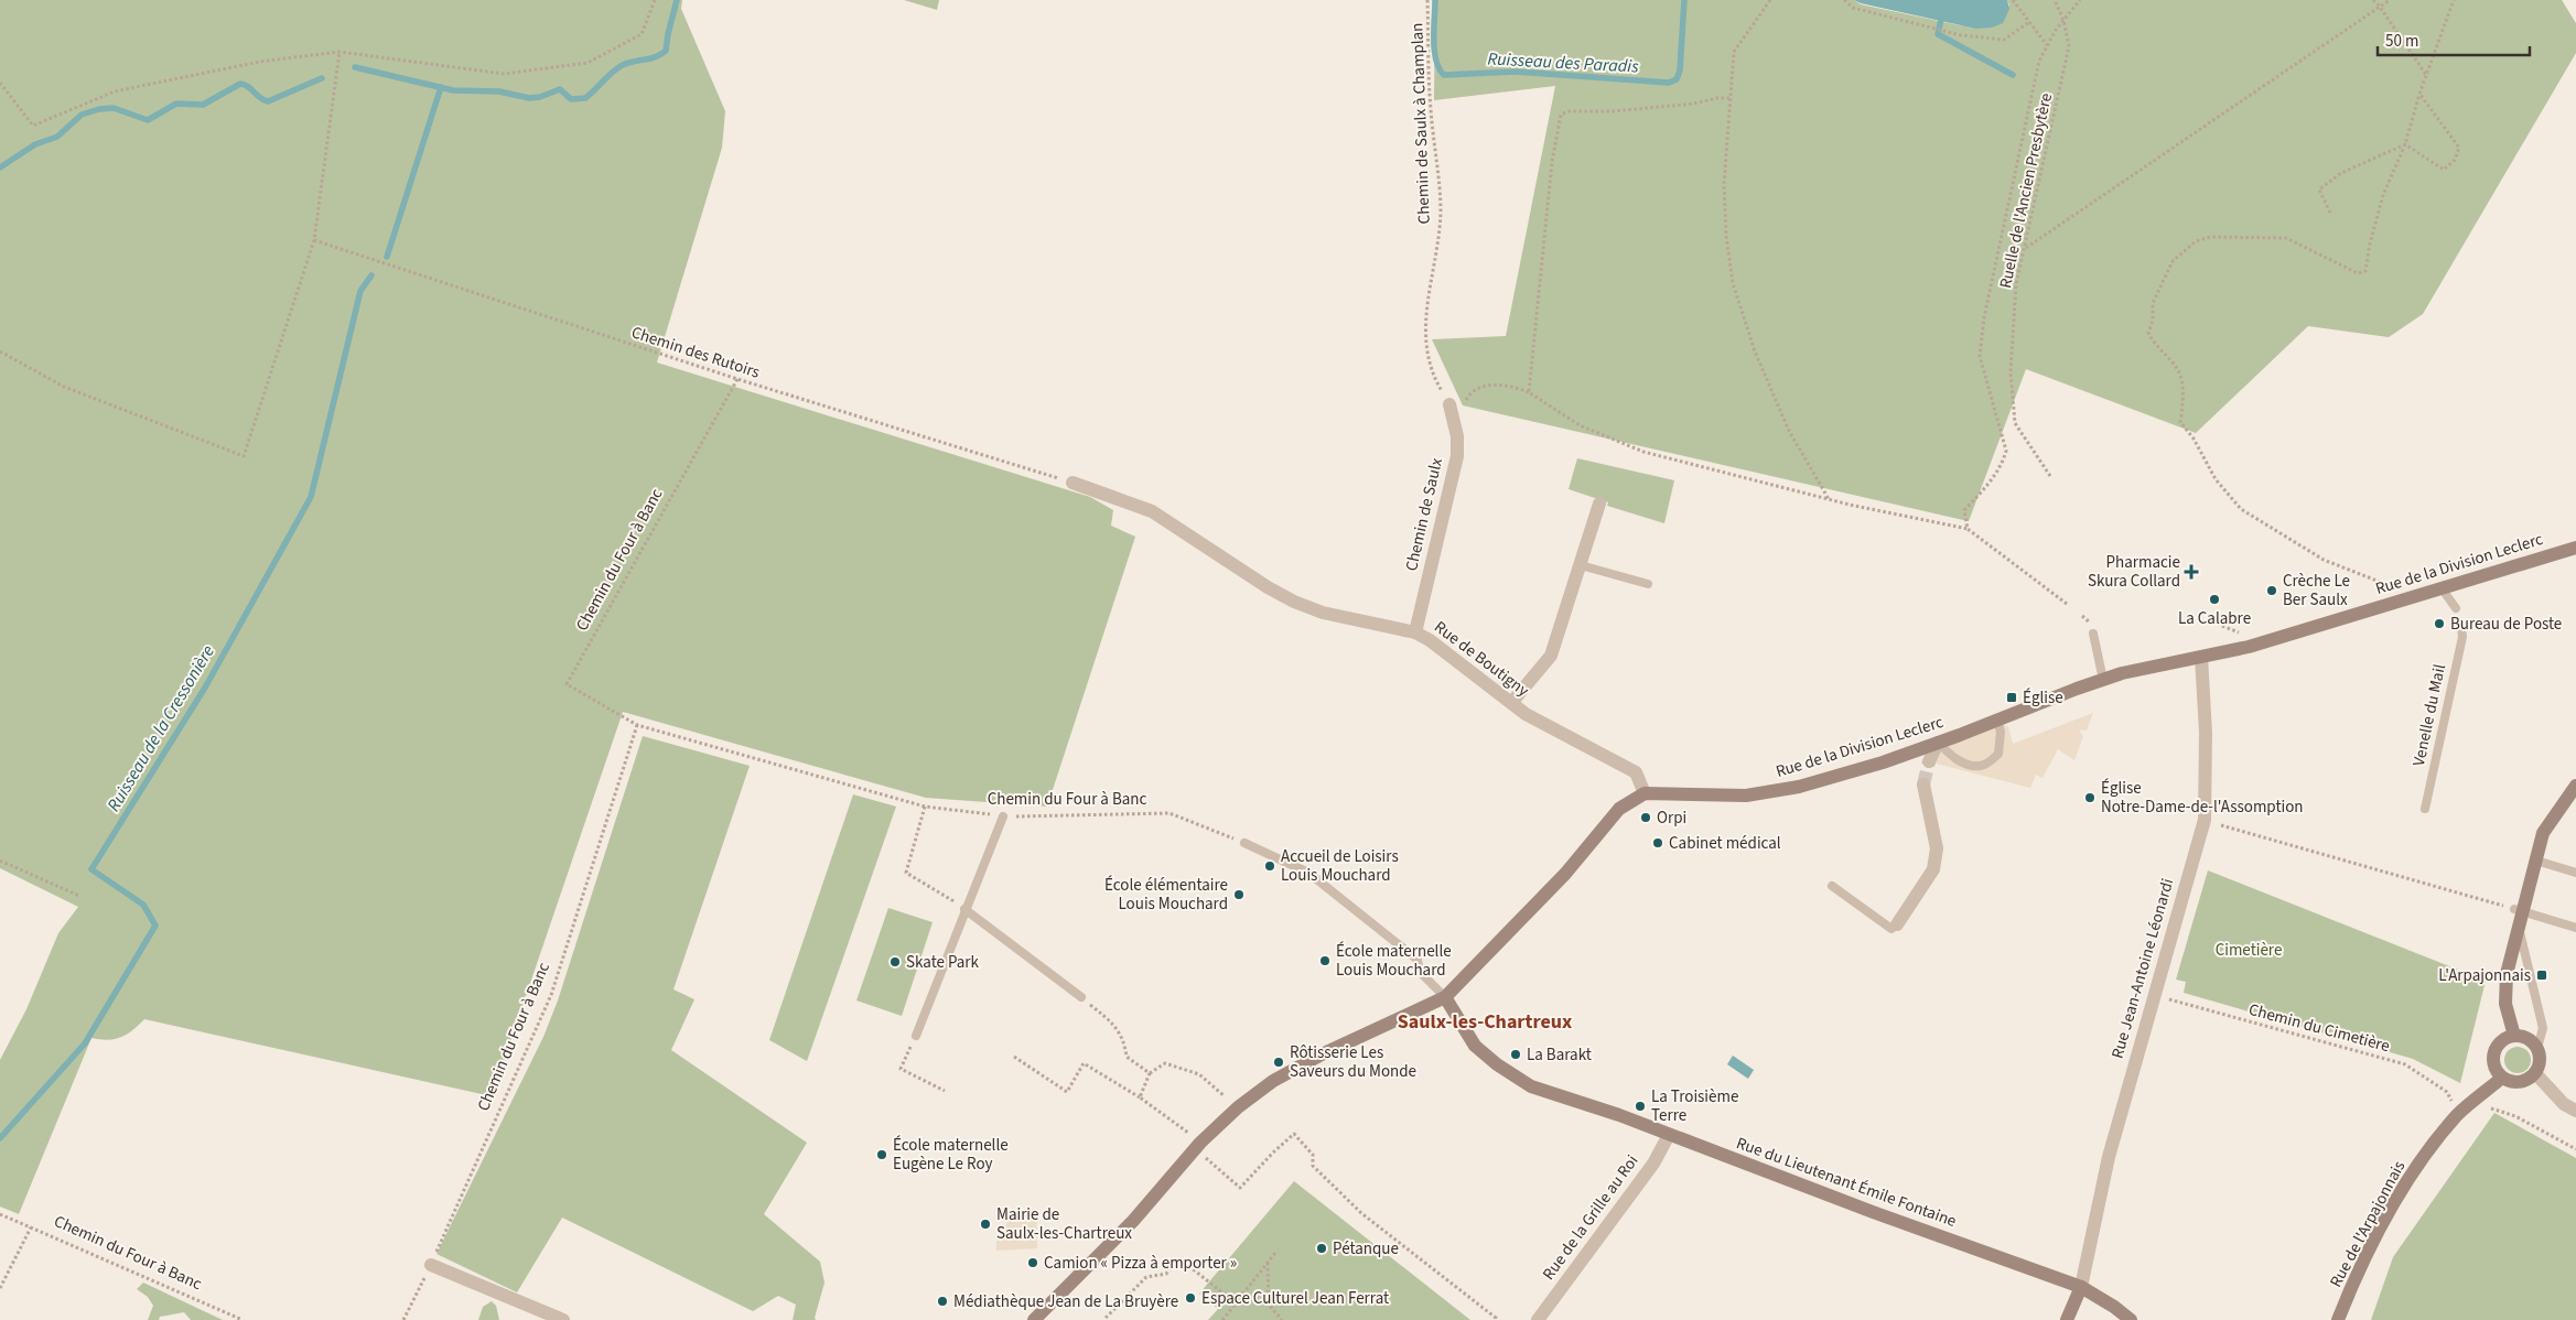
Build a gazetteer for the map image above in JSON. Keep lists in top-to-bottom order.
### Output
{
  "streets": {
    "main road": ["Rue de la Division Leclerc", "Rue du Lieutenant Émile Fontaine", "Rue de l'Arpajonnais"],
    "street": [
      "Chemin de Saulx",
      "Rue de Boutigny",
      "Rue Jean-Antoine Léonardi",
      "Rue de la Grille au Roi"
    ],
    "lane": ["Venelle du Mail"],
    "path": [
      "Chemin de Saulx à Champlan",
      "Ruelle de l'Ancien Presbytère",
      "Chemin des Rutoirs",
      "Chemin du Four à Banc",
      "Chemin du Cimetière"
    ]
  },
  "crossings": [
    ["Chemin de Saulx à Champlan", "Chemin de Saulx"],
    ["Chemin des Rutoirs", "Chemin du Four à Banc"],
    ["Chemin des Rutoirs", "Rue de Boutigny"],
    ["Chemin de Saulx", "Rue de Boutigny"],
    ["Rue de la Division Leclerc", "Rue de Boutigny"],
    ["Rue de la Division Leclerc", "Rue Jean-Antoine Léonardi"],
    ["Rue Jean-Antoine Léonardi", "Chemin du Cimetière"],
    ["Rue Jean-Antoine Léonardi", "Rue du Lieutenant Émile Fontaine"],
    ["Chemin du Cimetière", "Rue de l'Arpajonnais"],
    ["Rue du Lieutenant Émile Fontaine", "Rue de la Grille au Roi"]
  ],
  "districts": ["Saulx-les-Chartreux"],
  "water": ["Ruisseau des Paradis", "Ruisseau de la Cressonière"],
  "parks": ["Cimetière"],
  "places": {
    "health": ["Pharmacie Skura Collard"],
    "other": [
      "Crèche Le Ber Saulx",
      "La Calabre",
      "Bureau de Poste",
      "Église Notre-Dame-de-l'Assomption",
      "Orpi",
      "Cabinet médical",
      "Accueil de Loisirs Louis Mouchard",
      "École élémentaire Louis Mouchard",
      "École maternelle Louis Mouchard",
      "Skate Park",
      "La Barakt",
      "Rôtisserie Les Saveurs du Monde",
      "La Troisième Terre",
      "École maternelle Eugène Le Roy",
      "Mairie de Saulx-les-Chartreux",
      "Pétanque",
      "Camion « Pizza à emporter »",
      "Espace Culturel Jean Ferrat",
      "Médiathèque Jean de La Bruyère"
    ],
    "transit": ["Église", "L'Arpajonnais"]
  },
  "scale_bar": "50 m"
}
